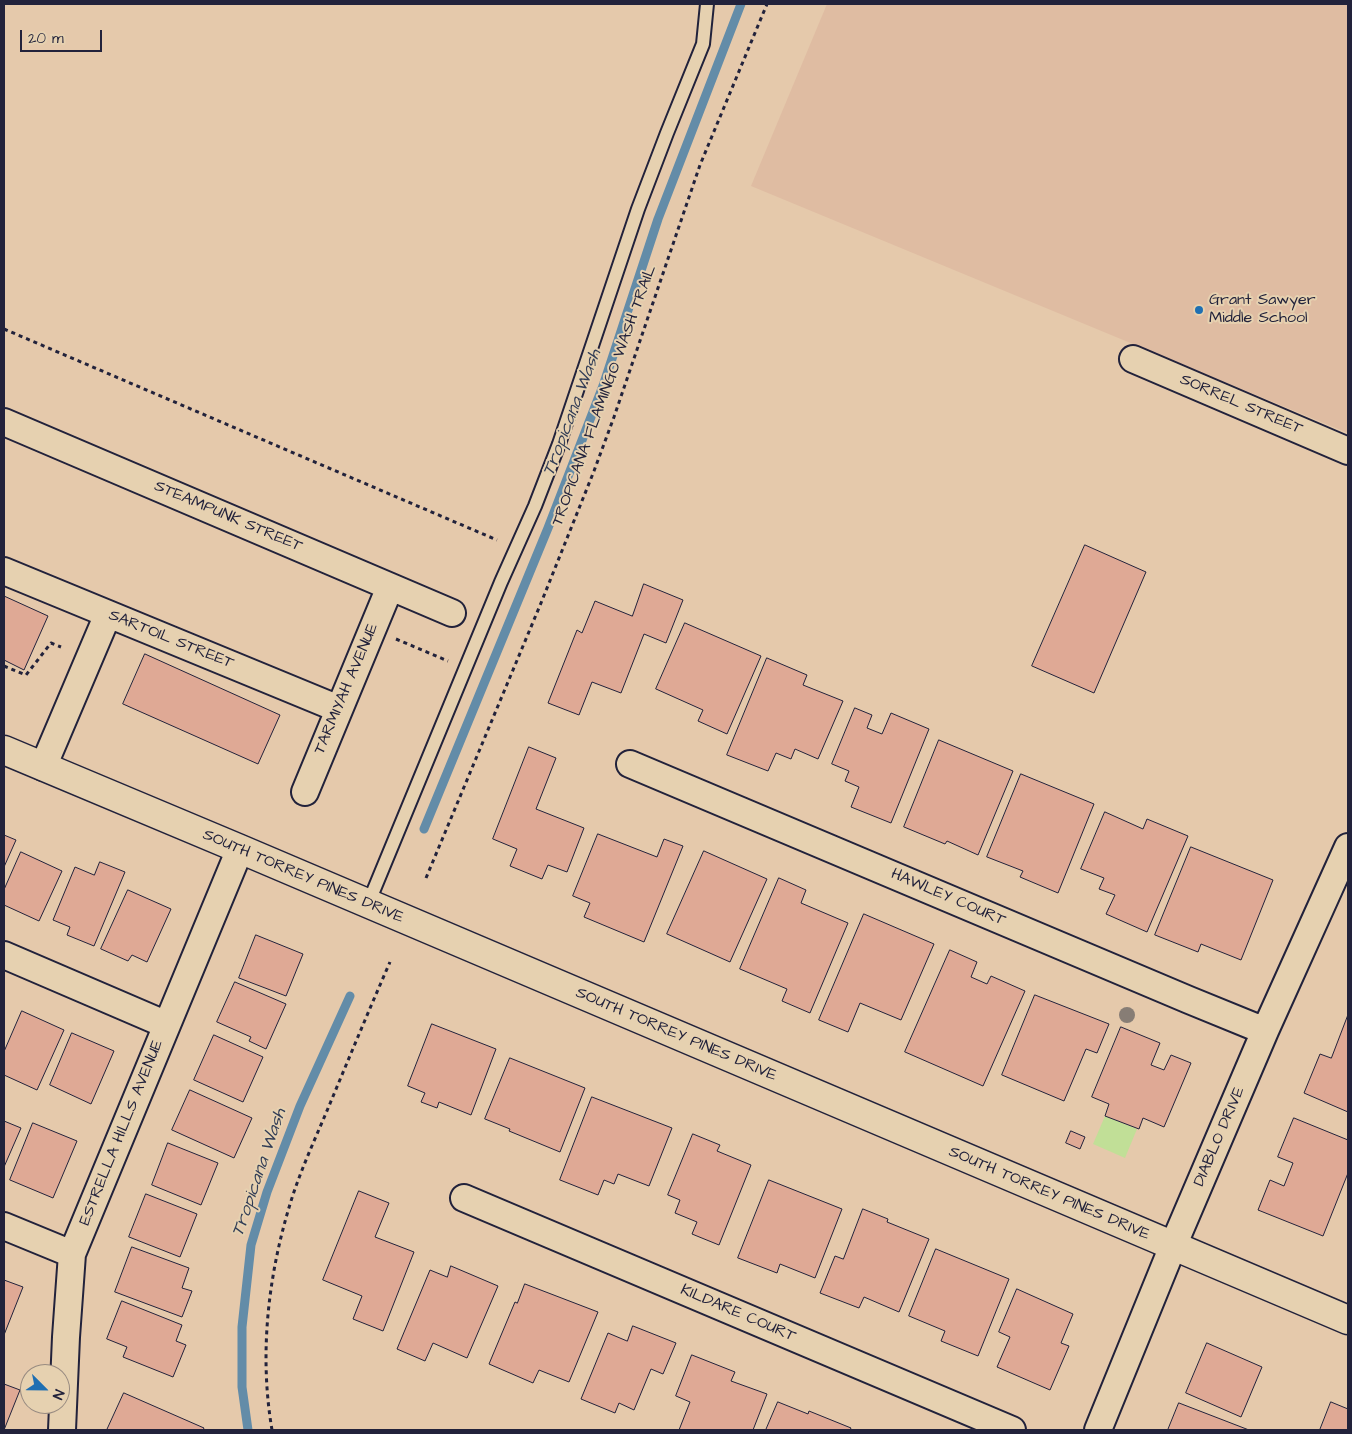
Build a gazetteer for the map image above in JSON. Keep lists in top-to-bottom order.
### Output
{
  "streets": {
    "main road": ["SOUTH TORREY PINES DRIVE"],
    "street": [
      "SORREL STREET",
      "STEAMPUNK STREET",
      "SARTOIL STREET",
      "TARMIYAH AVENUE",
      "HAWLEY COURT",
      "ESTRELLA HILLS AVENUE",
      "DIABLO DRIVE",
      "KILDARE COURT"
    ],
    "path": ["TROPICANA FLAMINGO WASH TRAIL"]
  },
  "crossings": [
    ["STEAMPUNK STREET", "TARMIYAH AVENUE"],
    ["SARTOIL STREET", "TARMIYAH AVENUE"],
    ["SOUTH TORREY PINES DRIVE", "ESTRELLA HILLS AVENUE"],
    ["SOUTH TORREY PINES DRIVE", "DIABLO DRIVE"],
    ["HAWLEY COURT", "DIABLO DRIVE"]
  ],
  "water": ["Tropicana Wash"],
  "places": ["Grant Sawyer Middle School"],
  "scale_bar": "20 m",
  "north": "bottom right"
}
